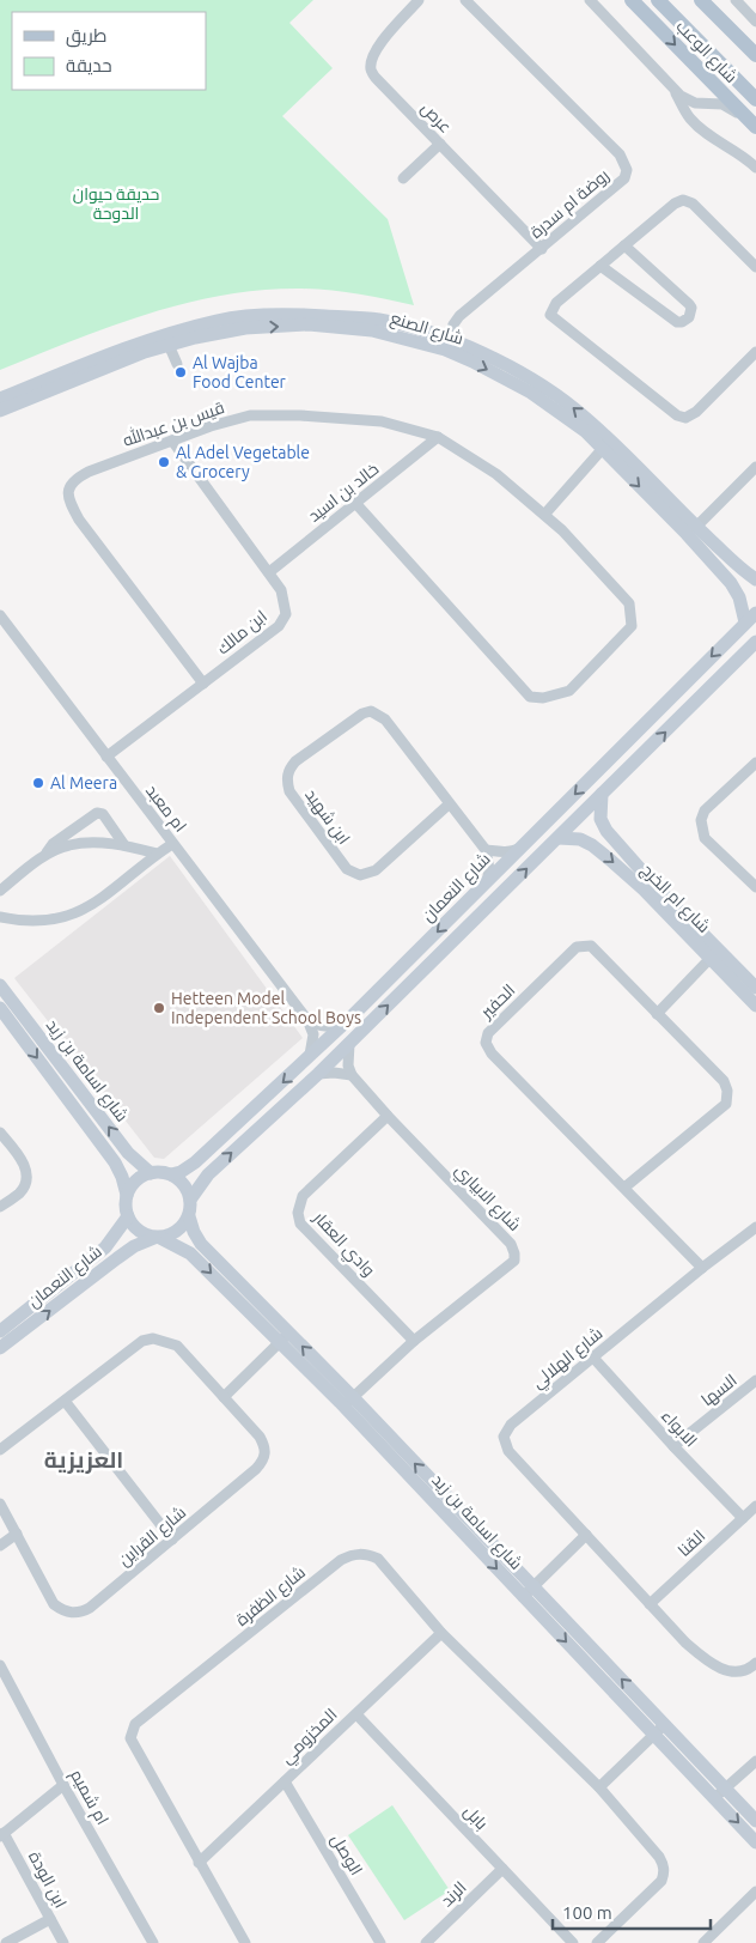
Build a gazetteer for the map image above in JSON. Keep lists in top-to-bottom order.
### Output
{
  "streets": {
    "main road": ["شارع الوعب"],
    "street": [
      "عرص",
      "روضة ام سدرة",
      "شارع الصنع",
      "قيس بن عبدالله",
      "خالد بن اسيد",
      "ابن مالك",
      "ام معبد",
      "ابن شهيد",
      "شارع النعمان",
      "شارع ام الخرج",
      "الحفير",
      "شارع اسامة بن زيد",
      "شارع الابياري",
      "وادي العقار",
      "شارع الهلالي",
      "السها",
      "الابواء",
      "شارع القراين",
      "القنا",
      "شارع الظفرة",
      "المخزومي",
      "ام شميم",
      "بابل",
      "الوصل",
      "ابن الودة",
      "الرند"
    ]
  },
  "crossings": [
    ["عرص", "روضة ام سدرة"],
    ["روضة ام سدرة", "شارع الصنع"],
    ["شارع الصنع", "شارع النعمان"],
    ["قيس بن عبدالله", "خالد بن اسيد"],
    ["قيس بن عبدالله", "ابن مالك"],
    ["خالد بن اسيد", "ابن مالك"],
    ["ابن مالك", "ام معبد"],
    ["ام معبد", "شارع النعمان"],
    ["شارع النعمان", "شارع اسامة بن زيد"],
    ["الحفير", "شارع الهلالي"],
    ["شارع اسامة بن زيد", "شارع الابياري"],
    ["شارع الابياري", "وادي العقار"],
    ["شارع الهلالي", "الابواء"],
    ["شارع الهلالي", "القنا"],
    ["السها", "الابواء"],
    ["الابواء", "القنا"],
    ["شارع الظفرة", "المخزومي"],
    ["المخزومي", "بابل"],
    ["المخزومي", "الوصل"],
    ["ام شميم", "ابن الودة"],
    ["بابل", "الرند"]
  ],
  "districts": ["العزيزية"],
  "parks": ["حديقة حيوان الدوحة"],
  "places": [
    "Al Wajba Food Center",
    "Al Adel Vegetable & Grocery",
    "Al Meera",
    "Hetteen Model Independent School Boys"
  ],
  "legend": ["طريق", "حديقة"],
  "scale_bar": "100 m"
}
